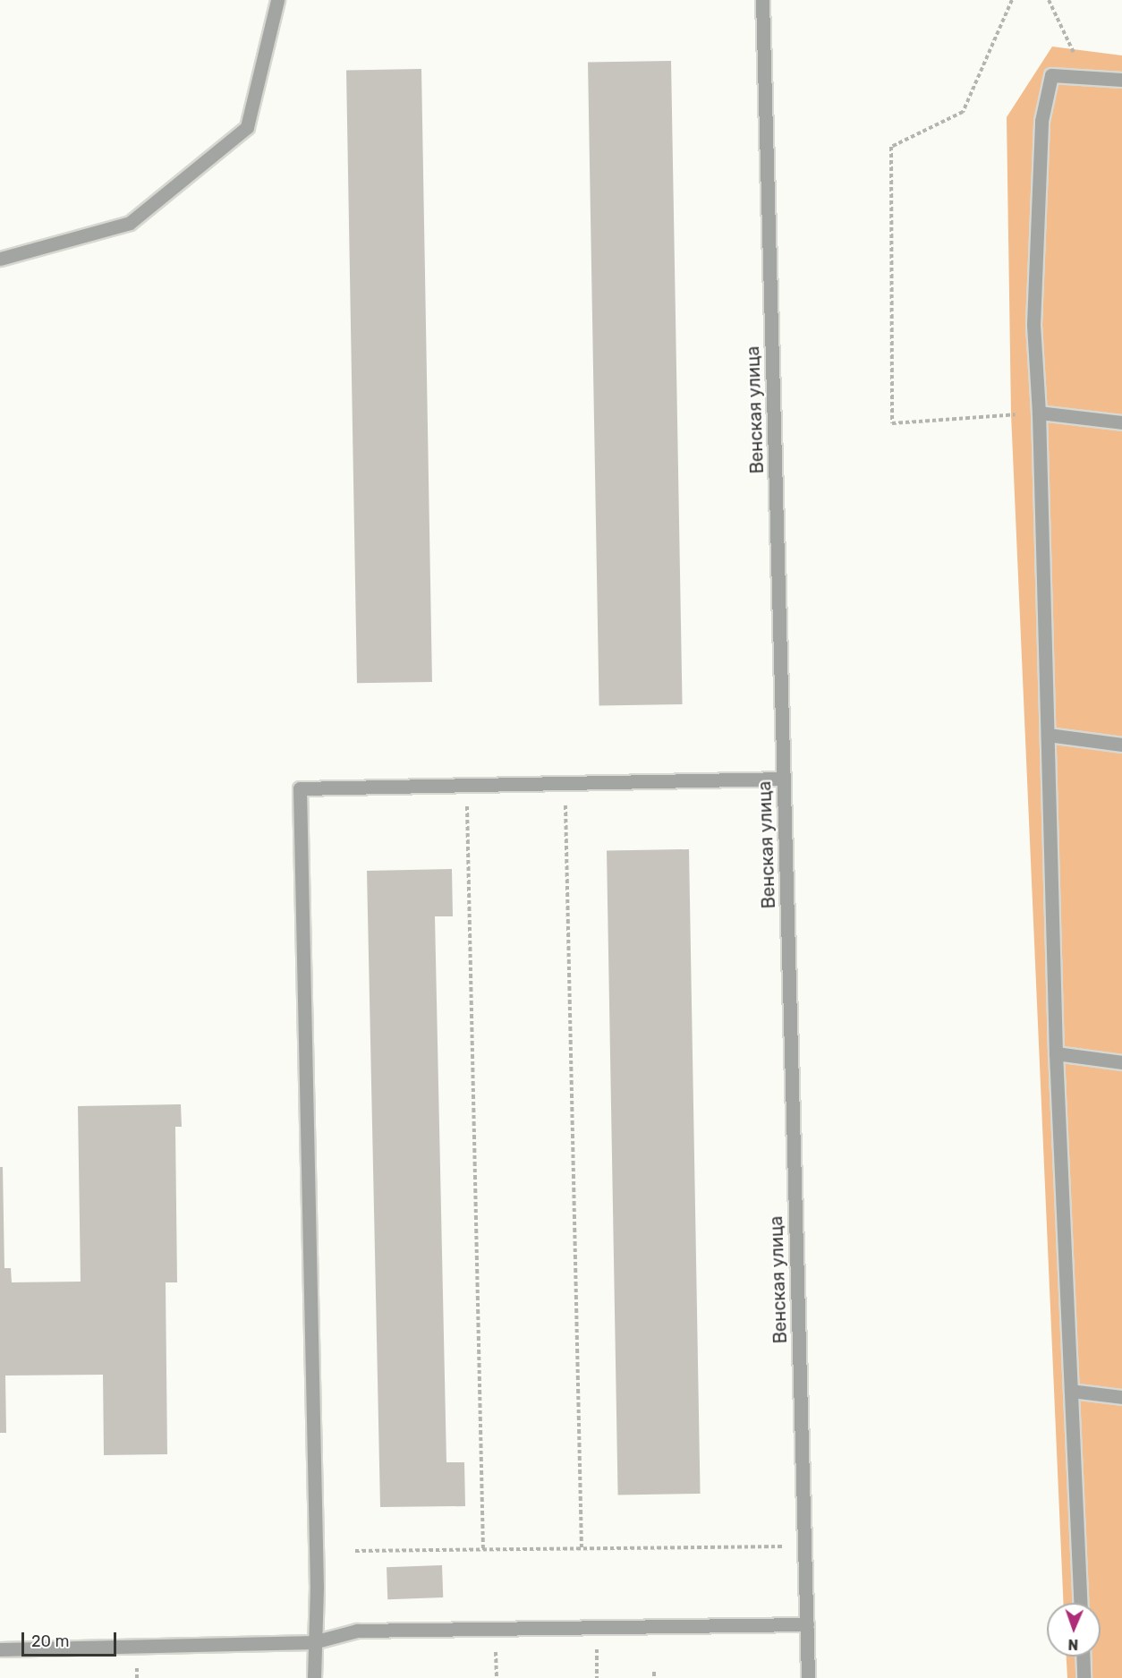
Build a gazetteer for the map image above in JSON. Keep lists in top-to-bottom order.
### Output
{
  "streets": {
    "street": ["Венская улица"]
  },
  "scale_bar": "20 m",
  "north": "bottom"
}
